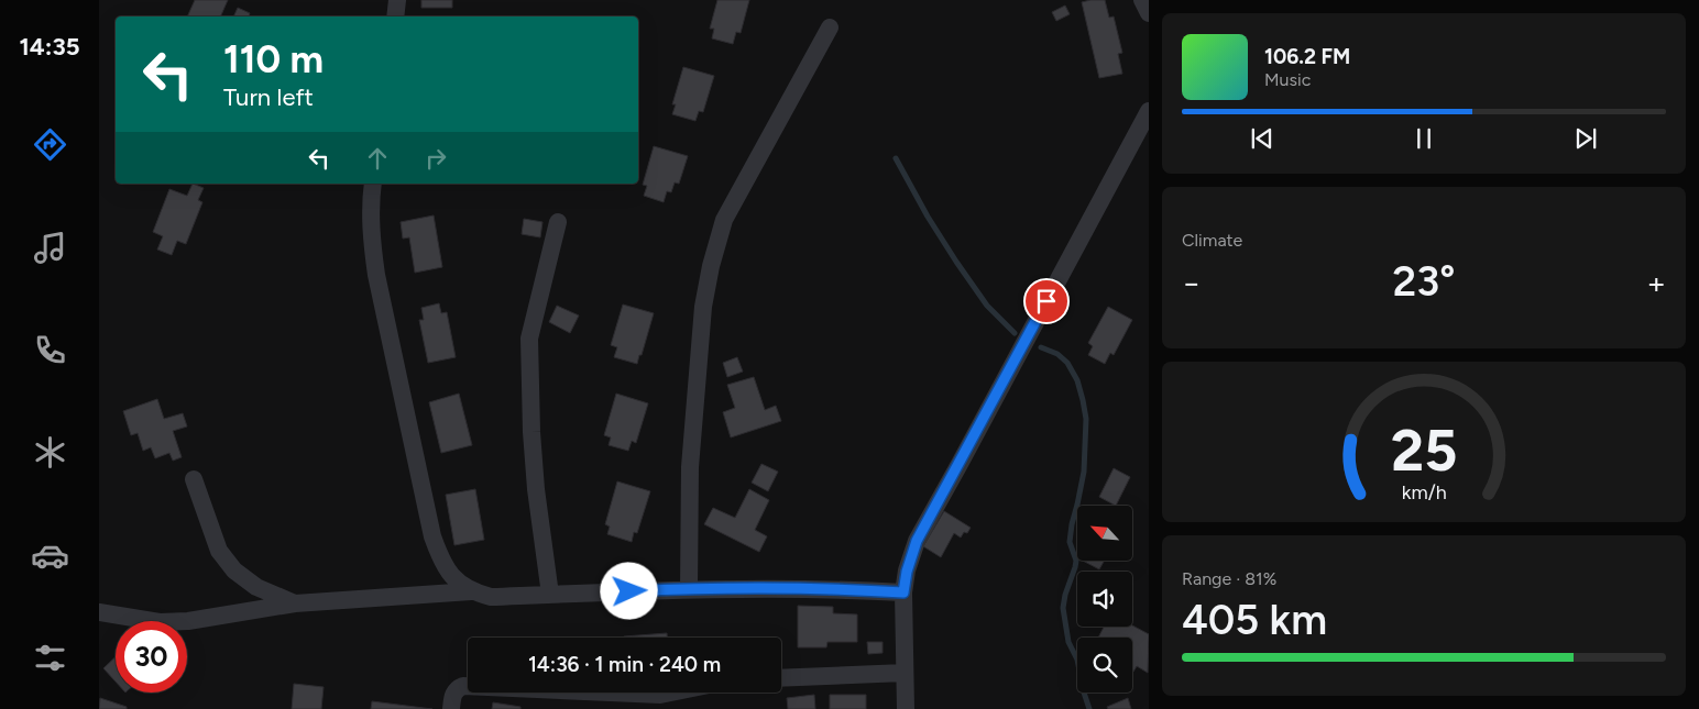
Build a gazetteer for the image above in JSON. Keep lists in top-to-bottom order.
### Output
{
  "north": "top left",
  "page": {
    "tabs": "14:35",
    "turn": ["110 m", "Turn left"],
    "song": ["106.2 FM", "Music"],
    "tile": [
      "Climate",
      ["Range · 81%", "405 km"]
    ],
    "heat": ["−", "23°", "+"],
    "limit": "30",
    "trip": "14:36 · 1 min · 240 m",
    "gauge": ["25", "km/h"]
  }
}
